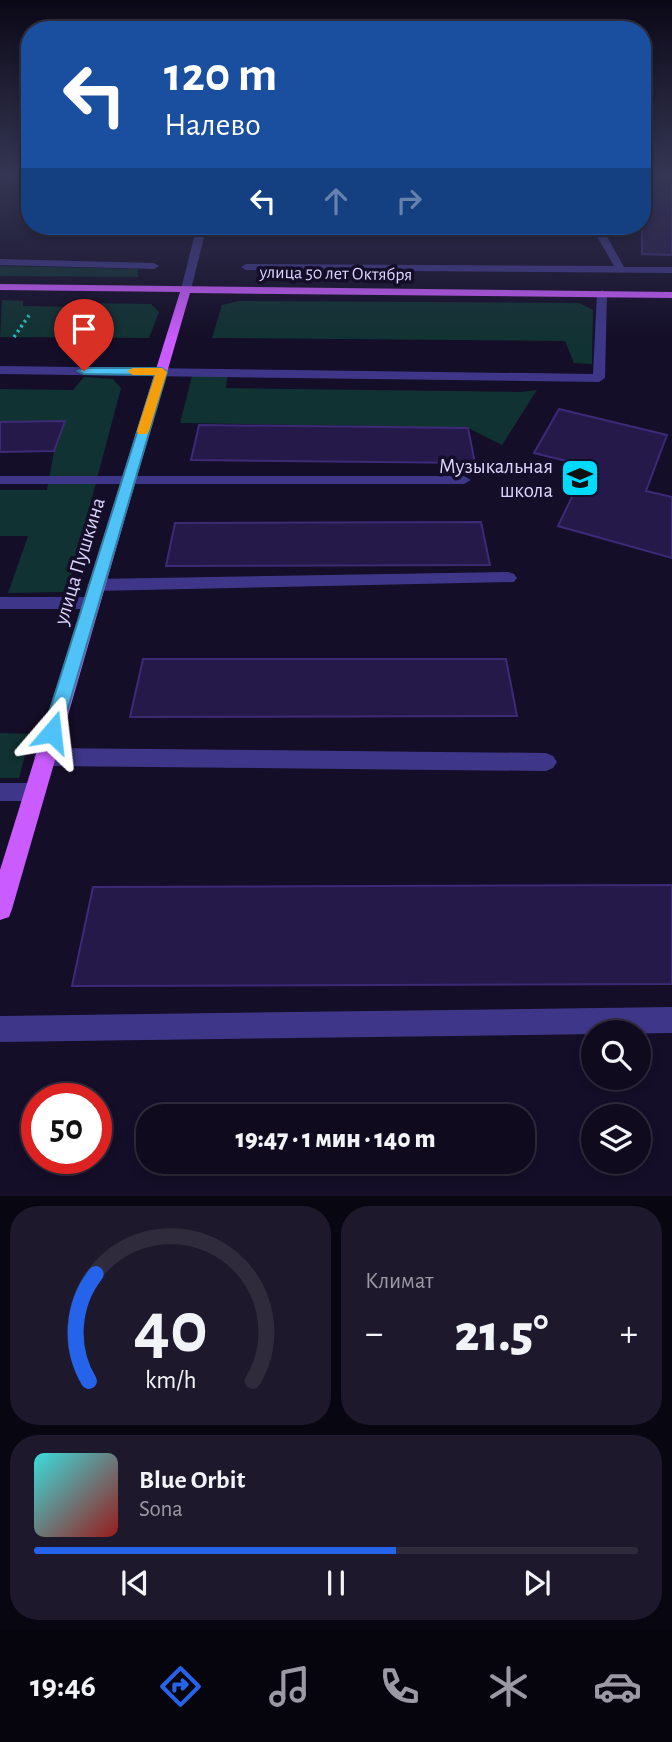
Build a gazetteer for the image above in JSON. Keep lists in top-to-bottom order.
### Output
{
  "streets": {
    "main road": ["улица 50 лет Октября", "улица Пушкина"]
  },
  "crossings": [
    ["улица 50 лет Октября", "улица Пушкина"]
  ],
  "places": {
    "school or university": ["Музыкальная школа"]
  },
  "page": {
    "turn": ["120 m", "Налево"],
    "limit": "50",
    "trip": "19:47 · 1 мин · 140 m",
    "tile": "Климат",
    "heat": ["−", "21.5°", "+"],
    "song": ["Blue Orbit", "Sona"],
    "tabs": "19:46",
    "gauge": ["40", "km/h"]
  }
}
